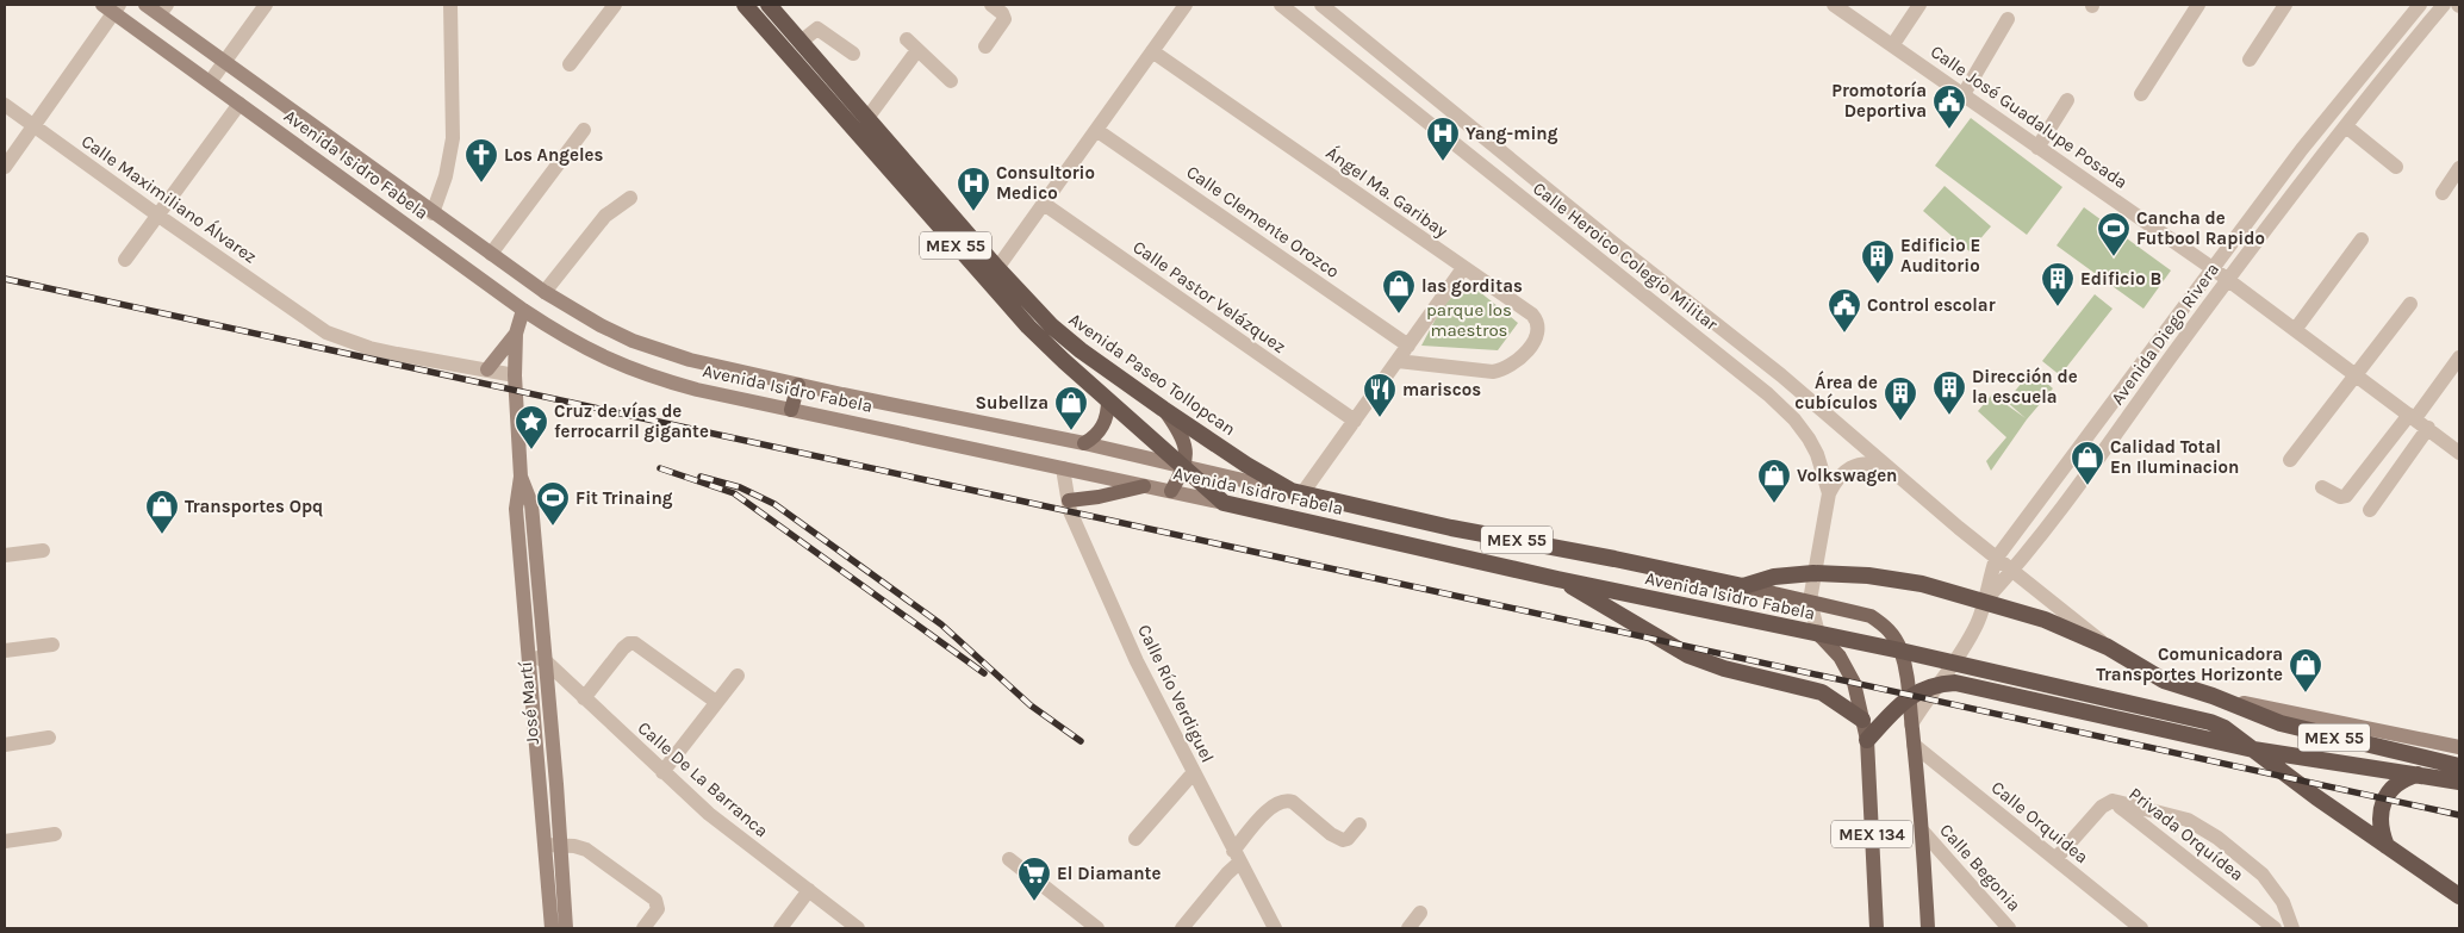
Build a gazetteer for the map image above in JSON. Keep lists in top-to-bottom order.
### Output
{
  "streets": {
    "highway": ["Avenida Isidro Fabela", "MEX 55", "Avenida Paseo Tollopcan"],
    "main road": ["José Martí", "MEX 134"],
    "street": [
      "Calle José Guadalupe Posada",
      "Ángel Ma. Garibay",
      "Calle Maximiliano Álvarez",
      "Calle Clemente Orozco",
      "Calle Heroico Colegio Militar",
      "Calle Pastor Velázquez",
      "Avenida Diego Rivera",
      "Calle Río Verdiguel",
      "Calle De La Barranca",
      "Calle Orquidea",
      "Privada Orquídea",
      "Calle Begonia"
    ]
  },
  "crossings": [
    ["Calle José Guadalupe Posada", "Avenida Diego Rivera"],
    ["Avenida Isidro Fabela", "MEX 55"],
    ["Avenida Isidro Fabela", "Calle Heroico Colegio Militar"],
    ["Avenida Isidro Fabela", "Avenida Diego Rivera"],
    ["Avenida Isidro Fabela", "Avenida Paseo Tollopcan"],
    ["Avenida Isidro Fabela", "Calle Río Verdiguel"],
    ["Avenida Isidro Fabela", "José Martí"],
    ["Avenida Isidro Fabela", "MEX 134"],
    ["Calle Maximiliano Álvarez", "José Martí"],
    ["MEX 55", "Calle Heroico Colegio Militar"],
    ["MEX 55", "MEX 134"],
    ["Calle Heroico Colegio Militar", "Avenida Diego Rivera"],
    ["Calle Heroico Colegio Militar", "MEX 134"],
    ["Avenida Diego Rivera", "MEX 134"],
    ["José Martí", "Calle De La Barranca"],
    ["Calle Orquidea", "MEX 134"],
    ["MEX 134", "Calle Begonia"]
  ],
  "parks": ["parque los maestros"],
  "places": {
    "public building": ["Promotoría Deportiva", "Control escolar"],
    "hospital": ["Yang-ming", "Consultorio Medico"],
    "church": ["Los Angeles"],
    "sports": ["Cancha de Futbool Rapido", "Fit Trinaing"],
    "building": [
      "Edificio E Auditorio",
      "Edificio B",
      "Dirección de la escuela",
      "Área de cubículos"
    ],
    "shop": [
      "las gorditas",
      "Subellza",
      "Calidad Total En Iluminacion",
      "Volkswagen",
      "Transportes Opq",
      "Comunicadora Transportes Horizonte"
    ],
    "restaurant": ["mariscos"],
    "place": ["Cruz de vías de ferrocarril gigante"],
    "supermarket": ["El Diamante"]
  }
}
